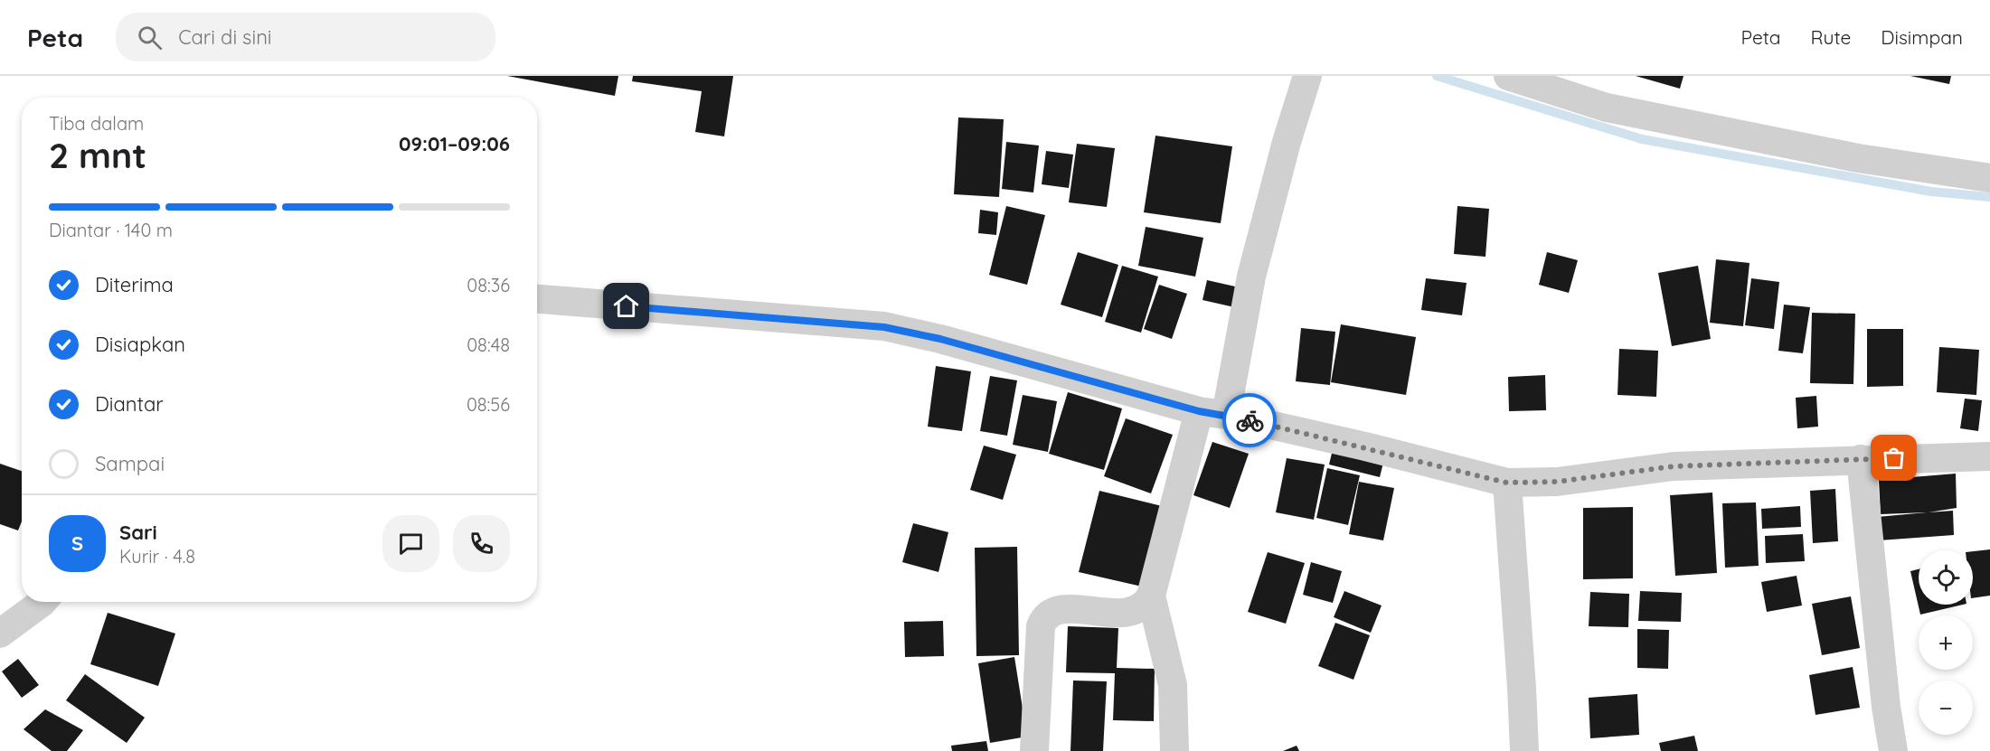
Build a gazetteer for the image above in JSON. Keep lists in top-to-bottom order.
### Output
{
  "page": {
    "header": "Peta",
    "search": "Cari di sini",
    "nav": ["Peta", "Rute", "Disimpan"],
    "heading": ["2 mnt", "Tiba dalam", "09:01–09:06"],
    "panel": ["Sari", "Kurir · 4.8"],
    "bar": "Diantar · 140 m",
    "list": [
      ["Diterima", "08:36"],
      ["Disiapkan", "08:48"],
      ["Diantar", "08:56"],
      "Sampai"
    ],
    "round": "S",
    "map_buttons": ["+", "−"]
  }
}
